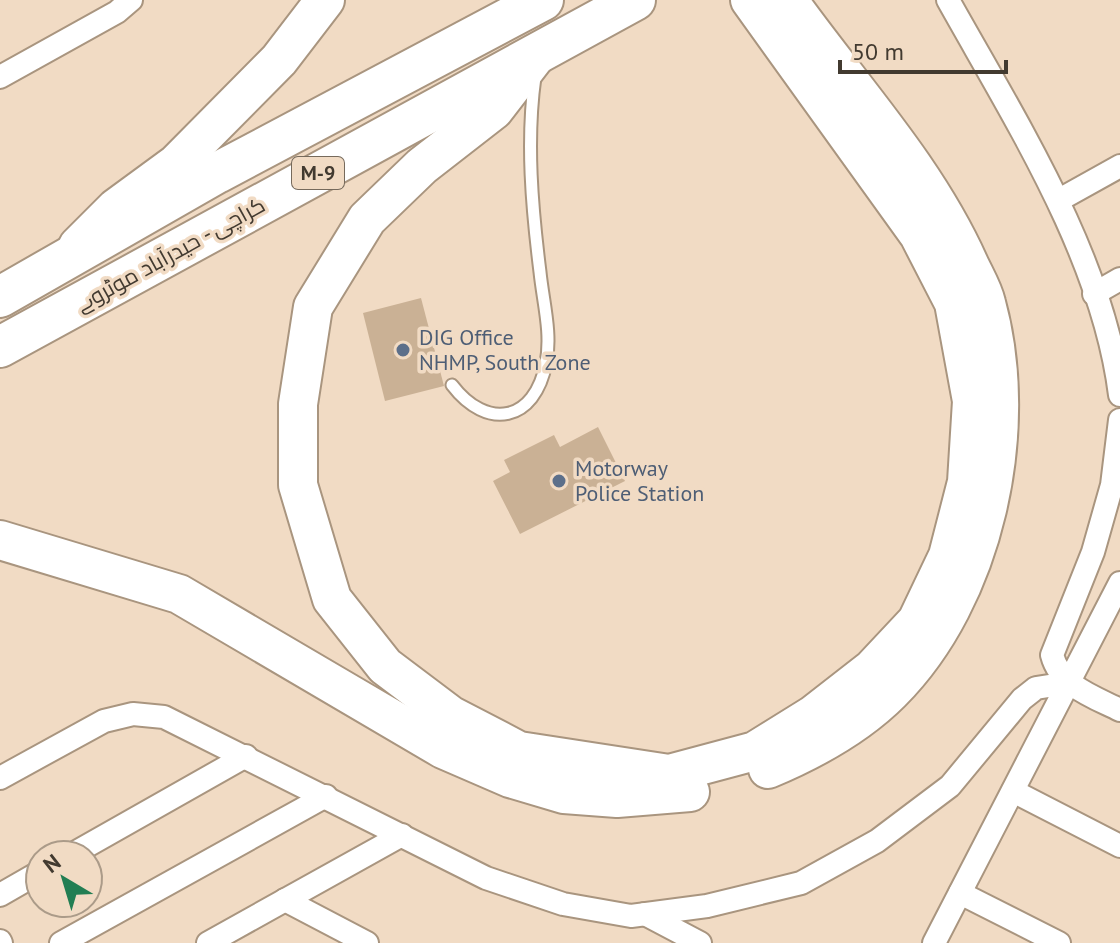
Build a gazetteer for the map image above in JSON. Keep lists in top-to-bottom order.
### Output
{
  "streets": {
    "highway": ["M-9", "کراچی - حیدرآباد موٹروے"]
  },
  "places": ["DIG Office NHMP, South Zone", "Motorway Police Station"],
  "scale_bar": "50 m",
  "north": "top left"
}
